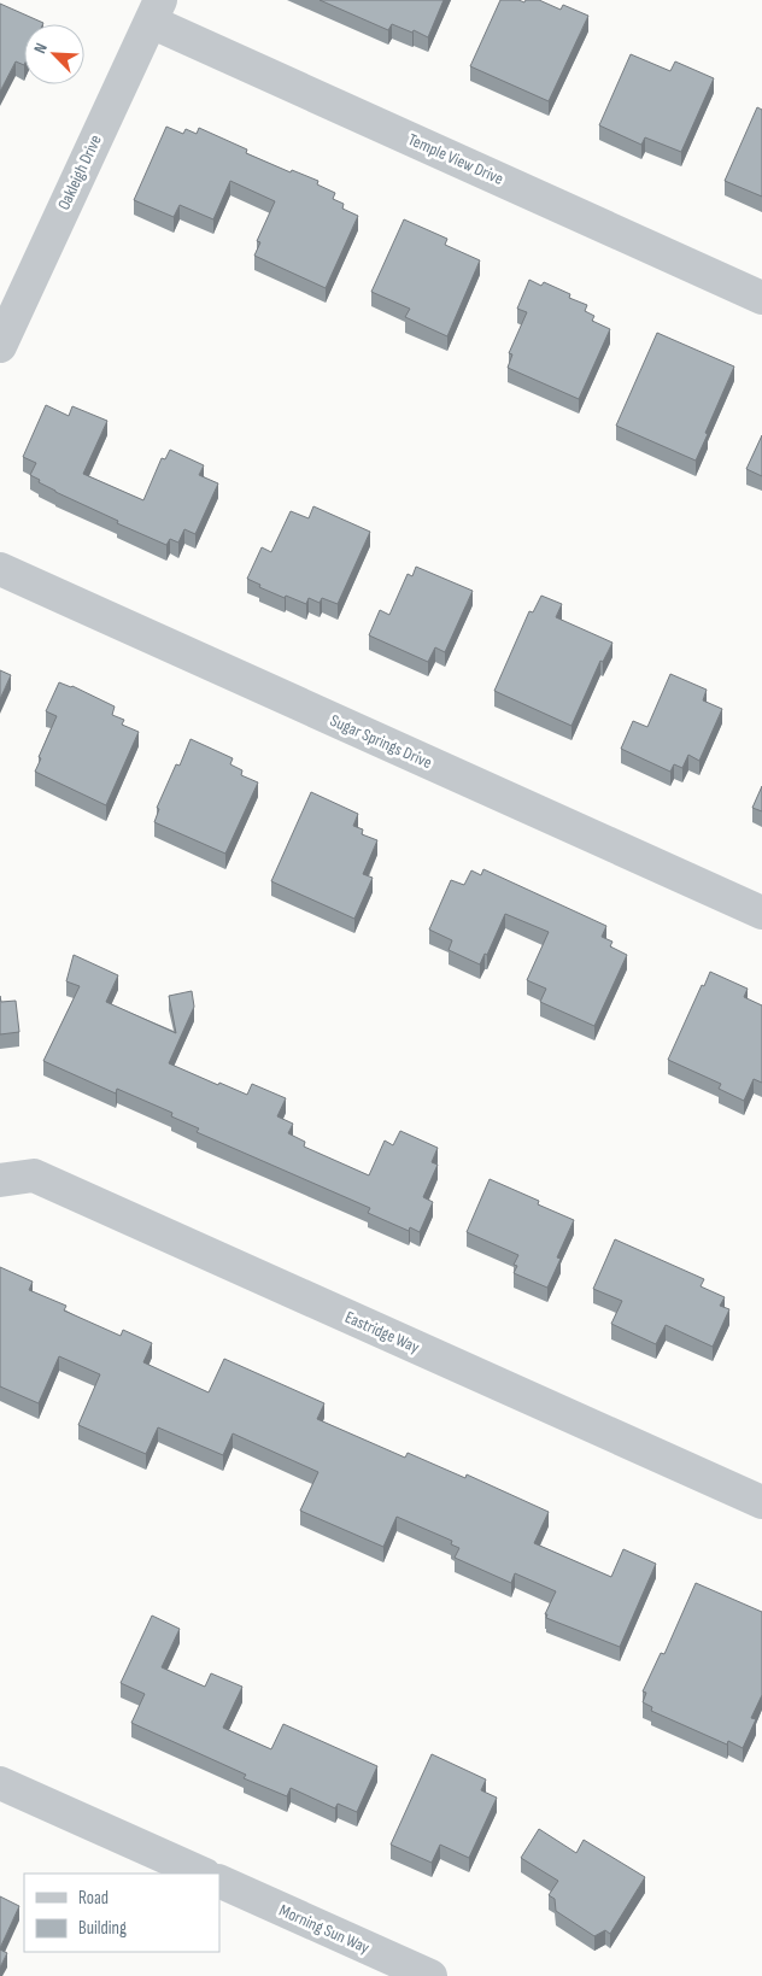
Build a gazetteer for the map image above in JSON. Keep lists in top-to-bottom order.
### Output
{
  "streets": {
    "street": [
      "Temple View Drive",
      "Oakleigh Drive",
      "Sugar Springs Drive",
      "Eastridge Way",
      "Morning Sun Way"
    ]
  },
  "crossings": [
    ["Temple View Drive", "Oakleigh Drive"]
  ],
  "legend": ["Road", "Building"],
  "north": "top left"
}
